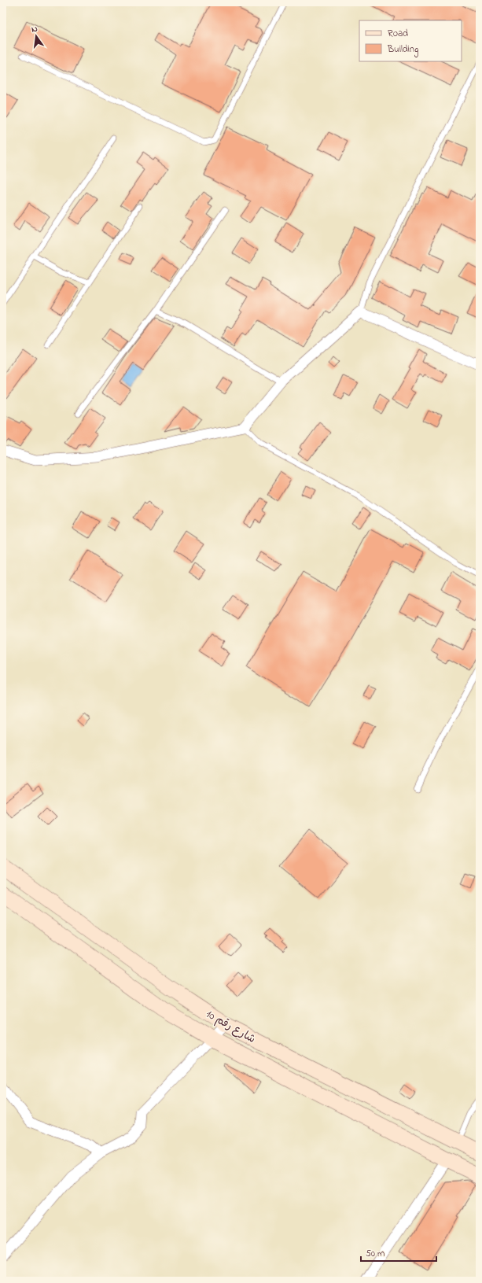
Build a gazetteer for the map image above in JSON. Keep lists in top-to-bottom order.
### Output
{
  "streets": {
    "main road": ["شارع رقم 10"]
  },
  "legend": ["Road", "Building"],
  "scale_bar": "50 m",
  "north": "top"
}
